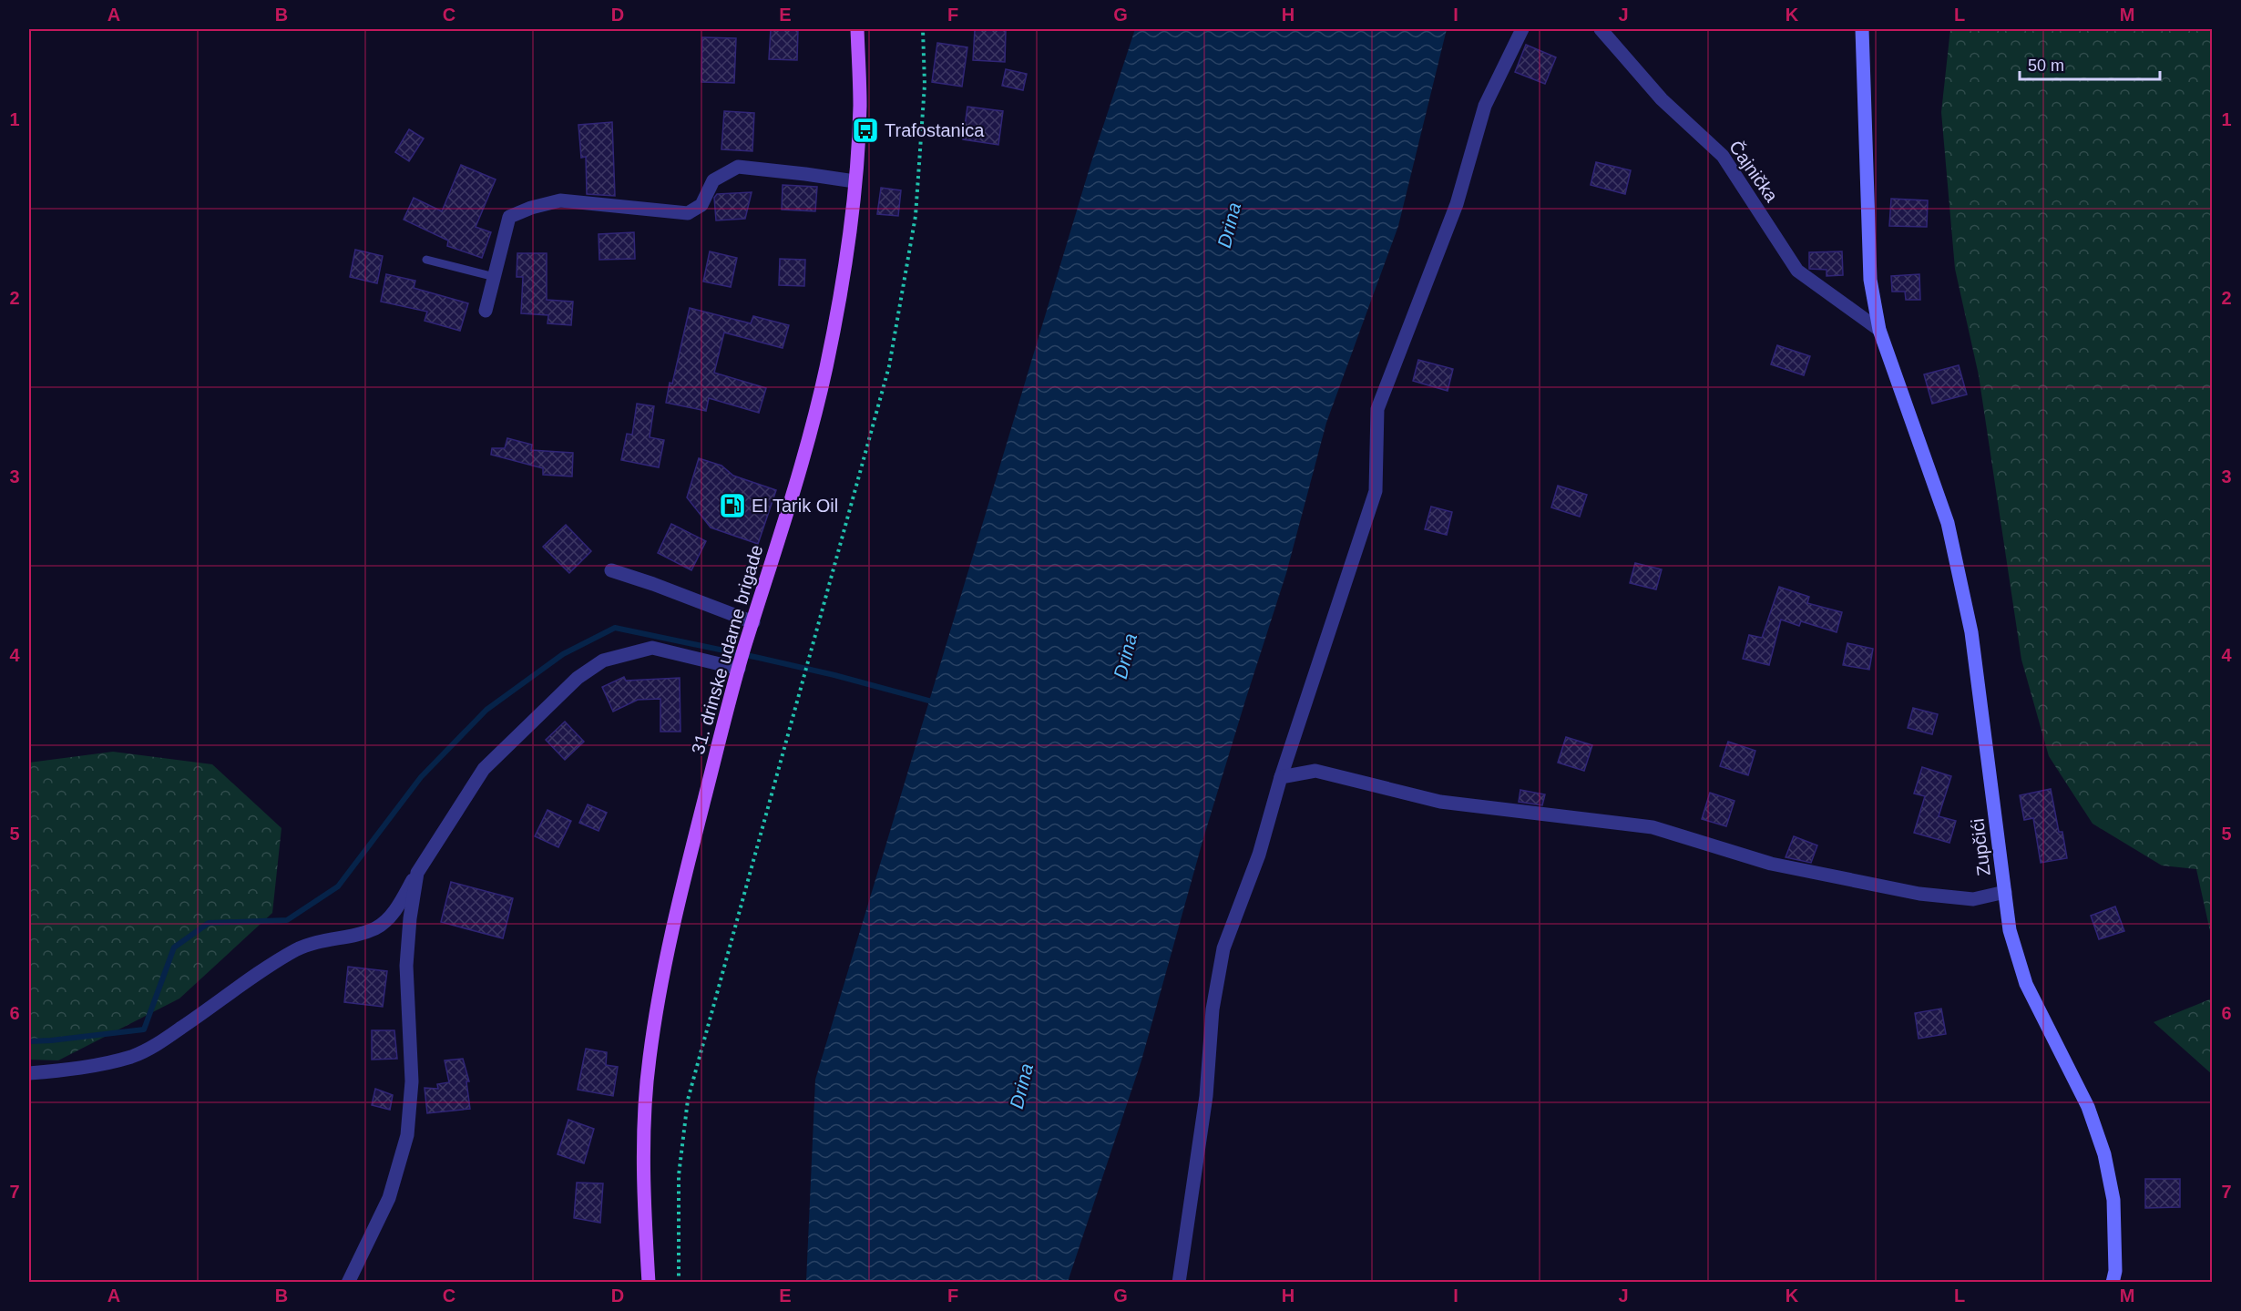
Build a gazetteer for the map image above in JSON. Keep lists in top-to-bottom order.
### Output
{
  "streets": {
    "main road": ["31. drinske udarne brigade", "Zupčići"],
    "street": ["Čajnička"]
  },
  "crossings": [
    ["Čajnička", "Zupčići"]
  ],
  "water": ["Drina"],
  "places": {
    "bus stop": ["Trafostanica"],
    "fuel station": ["El Tarik Oil"]
  },
  "scale_bar": "50 m",
  "grid": {
    "columns": [
      "A",
      "B",
      "C",
      "D",
      "E",
      "F",
      "G",
      "H",
      "I",
      "J",
      "K",
      "L",
      "M"
    ],
    "rows": [
      "1",
      "2",
      "3",
      "4",
      "5",
      "6",
      "7"
    ]
  }
}
